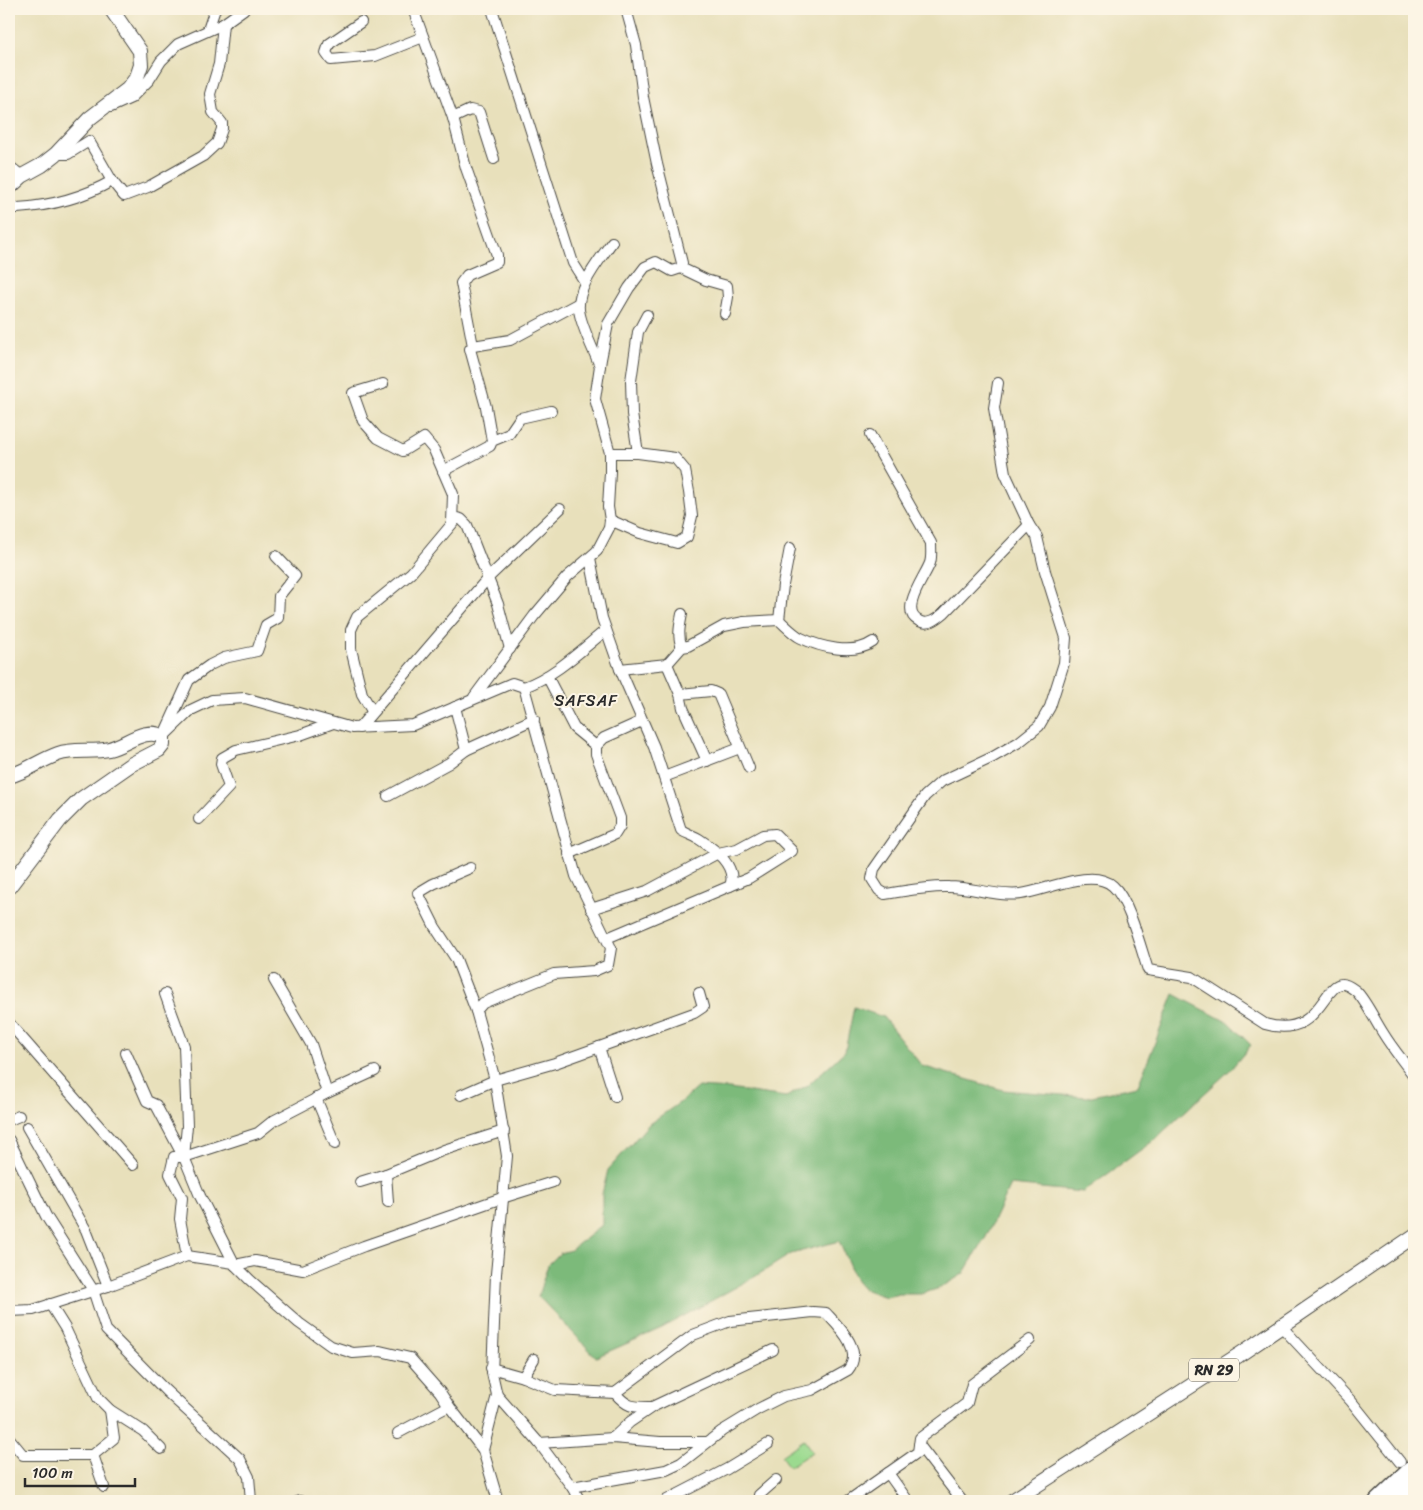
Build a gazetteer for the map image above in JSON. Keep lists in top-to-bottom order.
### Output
{
  "streets": {
    "main road": ["RN 29"]
  },
  "districts": ["SAFSAF"],
  "scale_bar": "100 m"
}
